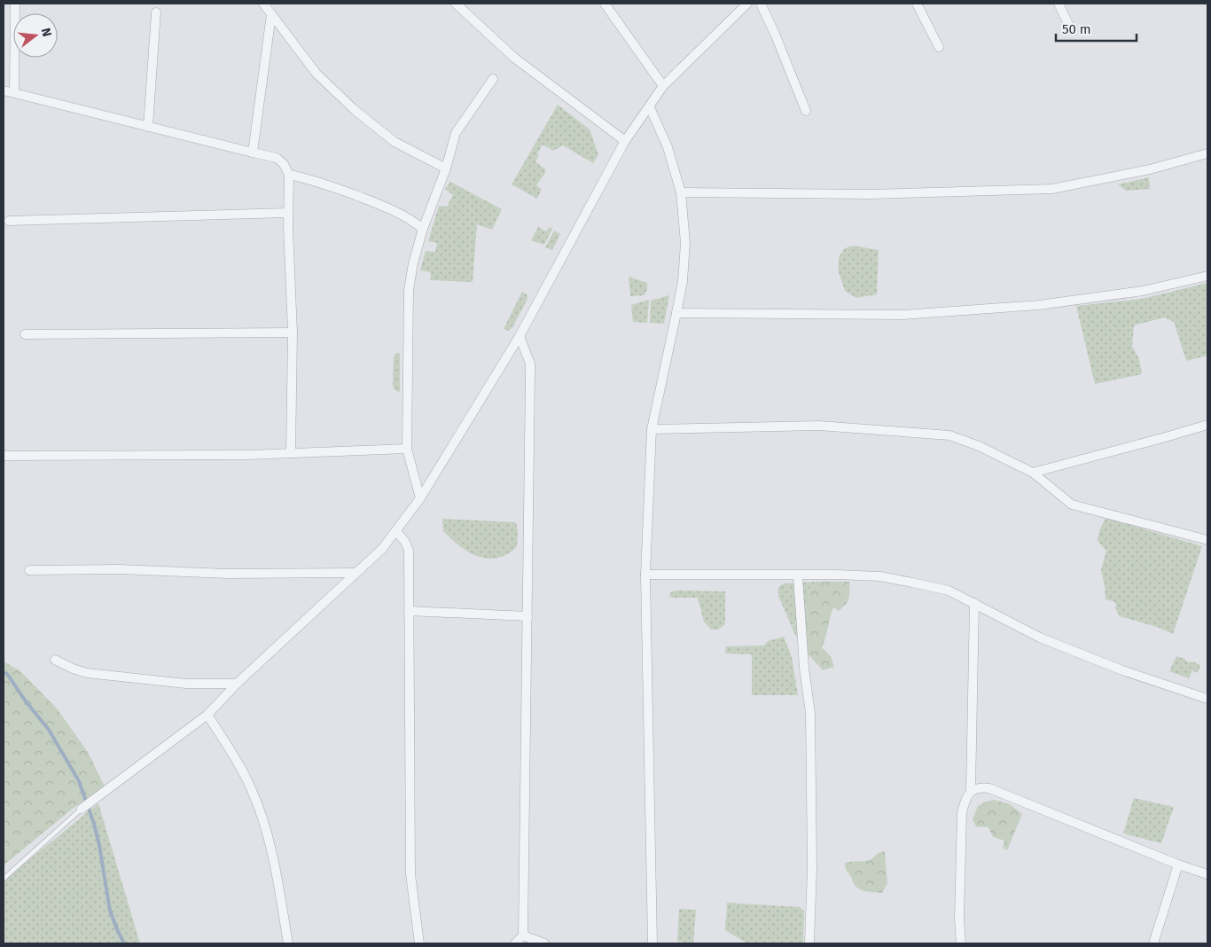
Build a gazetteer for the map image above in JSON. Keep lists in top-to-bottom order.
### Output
{
  "scale_bar": "50 m",
  "north": "right"
}
